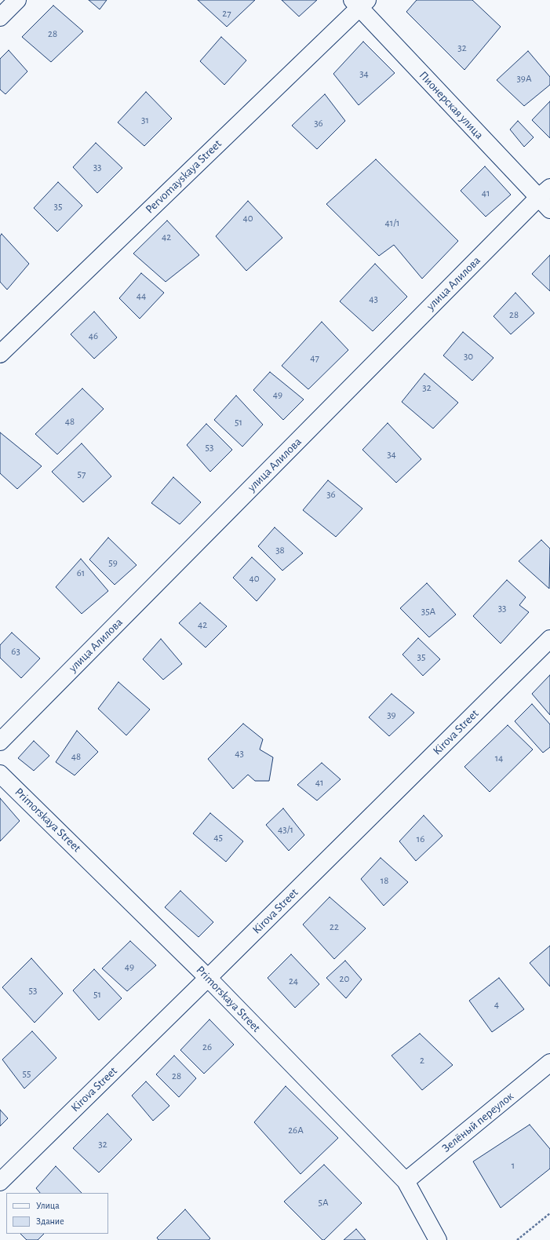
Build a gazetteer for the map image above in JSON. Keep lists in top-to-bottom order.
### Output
{
  "streets": {
    "street": [
      "Пионерская улица",
      "Pervomayskaya Street",
      "улица Алилова",
      "Kirova Street",
      "Primorskaya Street",
      "Зелёный переулок"
    ]
  },
  "crossings": [
    ["Пионерская улица", "Pervomayskaya Street"],
    ["Пионерская улица", "улица Алилова"],
    ["Kirova Street", "Primorskaya Street"],
    ["Primorskaya Street", "Зелёный переулок"]
  ],
  "house_numbers": [
    "27",
    "28",
    "32",
    "34",
    "39А",
    "31",
    "36",
    "33",
    "41",
    "35",
    "40",
    "41/1",
    "42",
    "44",
    "43",
    "28",
    "46",
    "30",
    "47",
    "32",
    "49",
    "48",
    "51",
    "53",
    "34",
    "57",
    "36",
    "38",
    "59",
    "61",
    "40",
    "33",
    "35А",
    "42",
    "63",
    "35",
    "39",
    "43",
    "48",
    "14",
    "41",
    "43/1",
    "45",
    "16",
    "18",
    "22",
    "49",
    "20",
    "24",
    "53",
    "51",
    "4",
    "26",
    "2",
    "55",
    "28",
    "26А",
    "32",
    "1",
    "5А"
  ],
  "legend": ["Улица", "Здание"]
}
